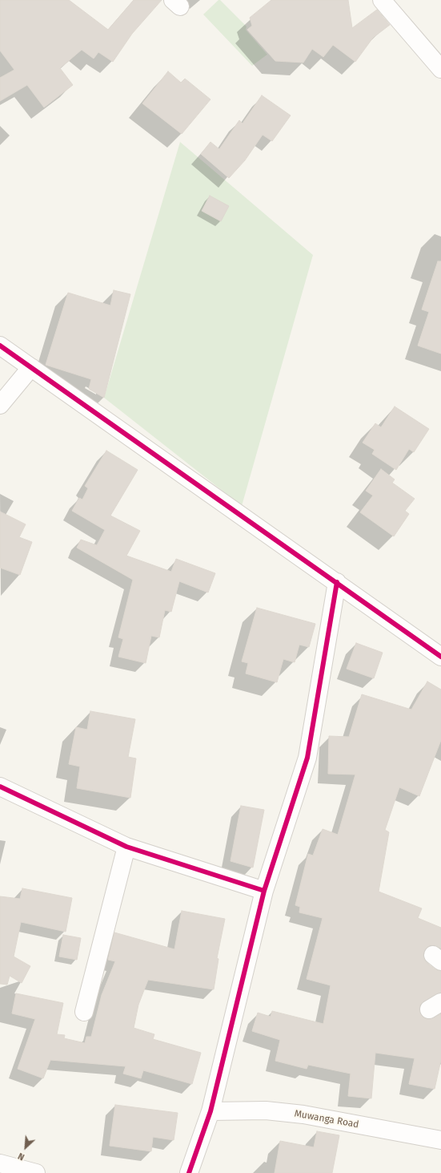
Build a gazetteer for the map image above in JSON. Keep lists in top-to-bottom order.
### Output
{
  "streets": {
    "street": ["Muwanga Road"]
  },
  "north": "bottom left"
}
